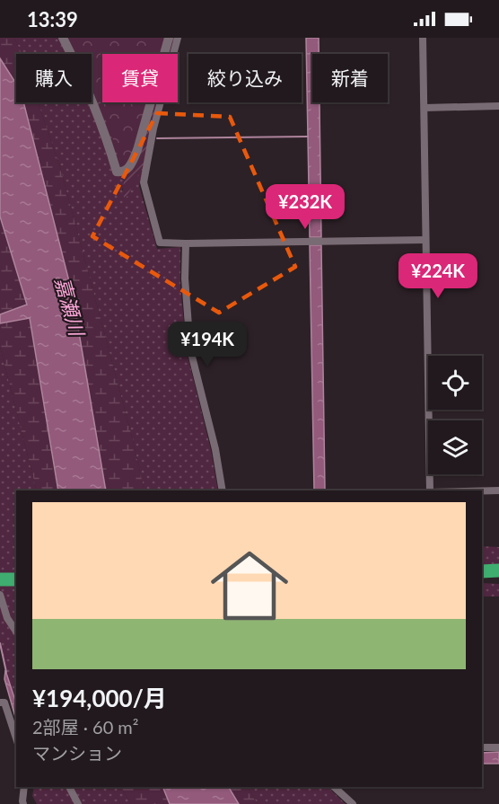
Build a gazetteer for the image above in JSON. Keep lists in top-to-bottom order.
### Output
{
  "water": ["嘉瀬川"],
  "page": {
    "status": "13:39",
    "chip": [
      "購入",
      "賃貸",
      "絞り込み",
      "新着"
    ],
    "price": ["¥232K", "¥224K", "¥194K"],
    "list": [
      {
        "name": "¥194,000/月",
        "note": "2部屋 · 60 m² · マンション"
      }
    ]
  }
}
